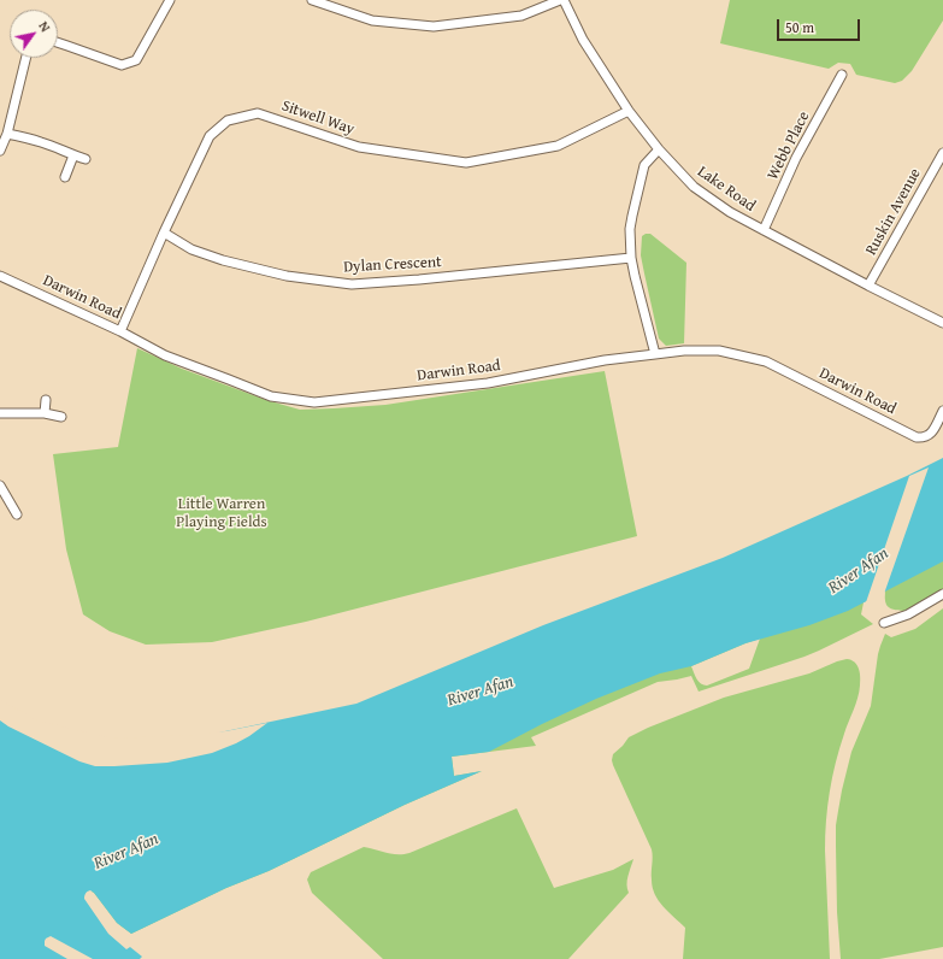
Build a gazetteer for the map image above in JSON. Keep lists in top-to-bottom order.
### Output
{
  "streets": {
    "street": [
      "Sitwell Way",
      "Webb Place",
      "Lake Road",
      "Ruskin Avenue",
      "Dylan Crescent",
      "Darwin Road"
    ]
  },
  "crossings": [
    ["Sitwell Way", "Lake Road"],
    ["Sitwell Way", "Dylan Crescent"],
    ["Sitwell Way", "Darwin Road"],
    ["Webb Place", "Lake Road"],
    ["Lake Road", "Ruskin Avenue"]
  ],
  "water": ["River Afan"],
  "parks": ["Little Warren Playing Fields"],
  "scale_bar": "50 m",
  "north": "top right"
}
